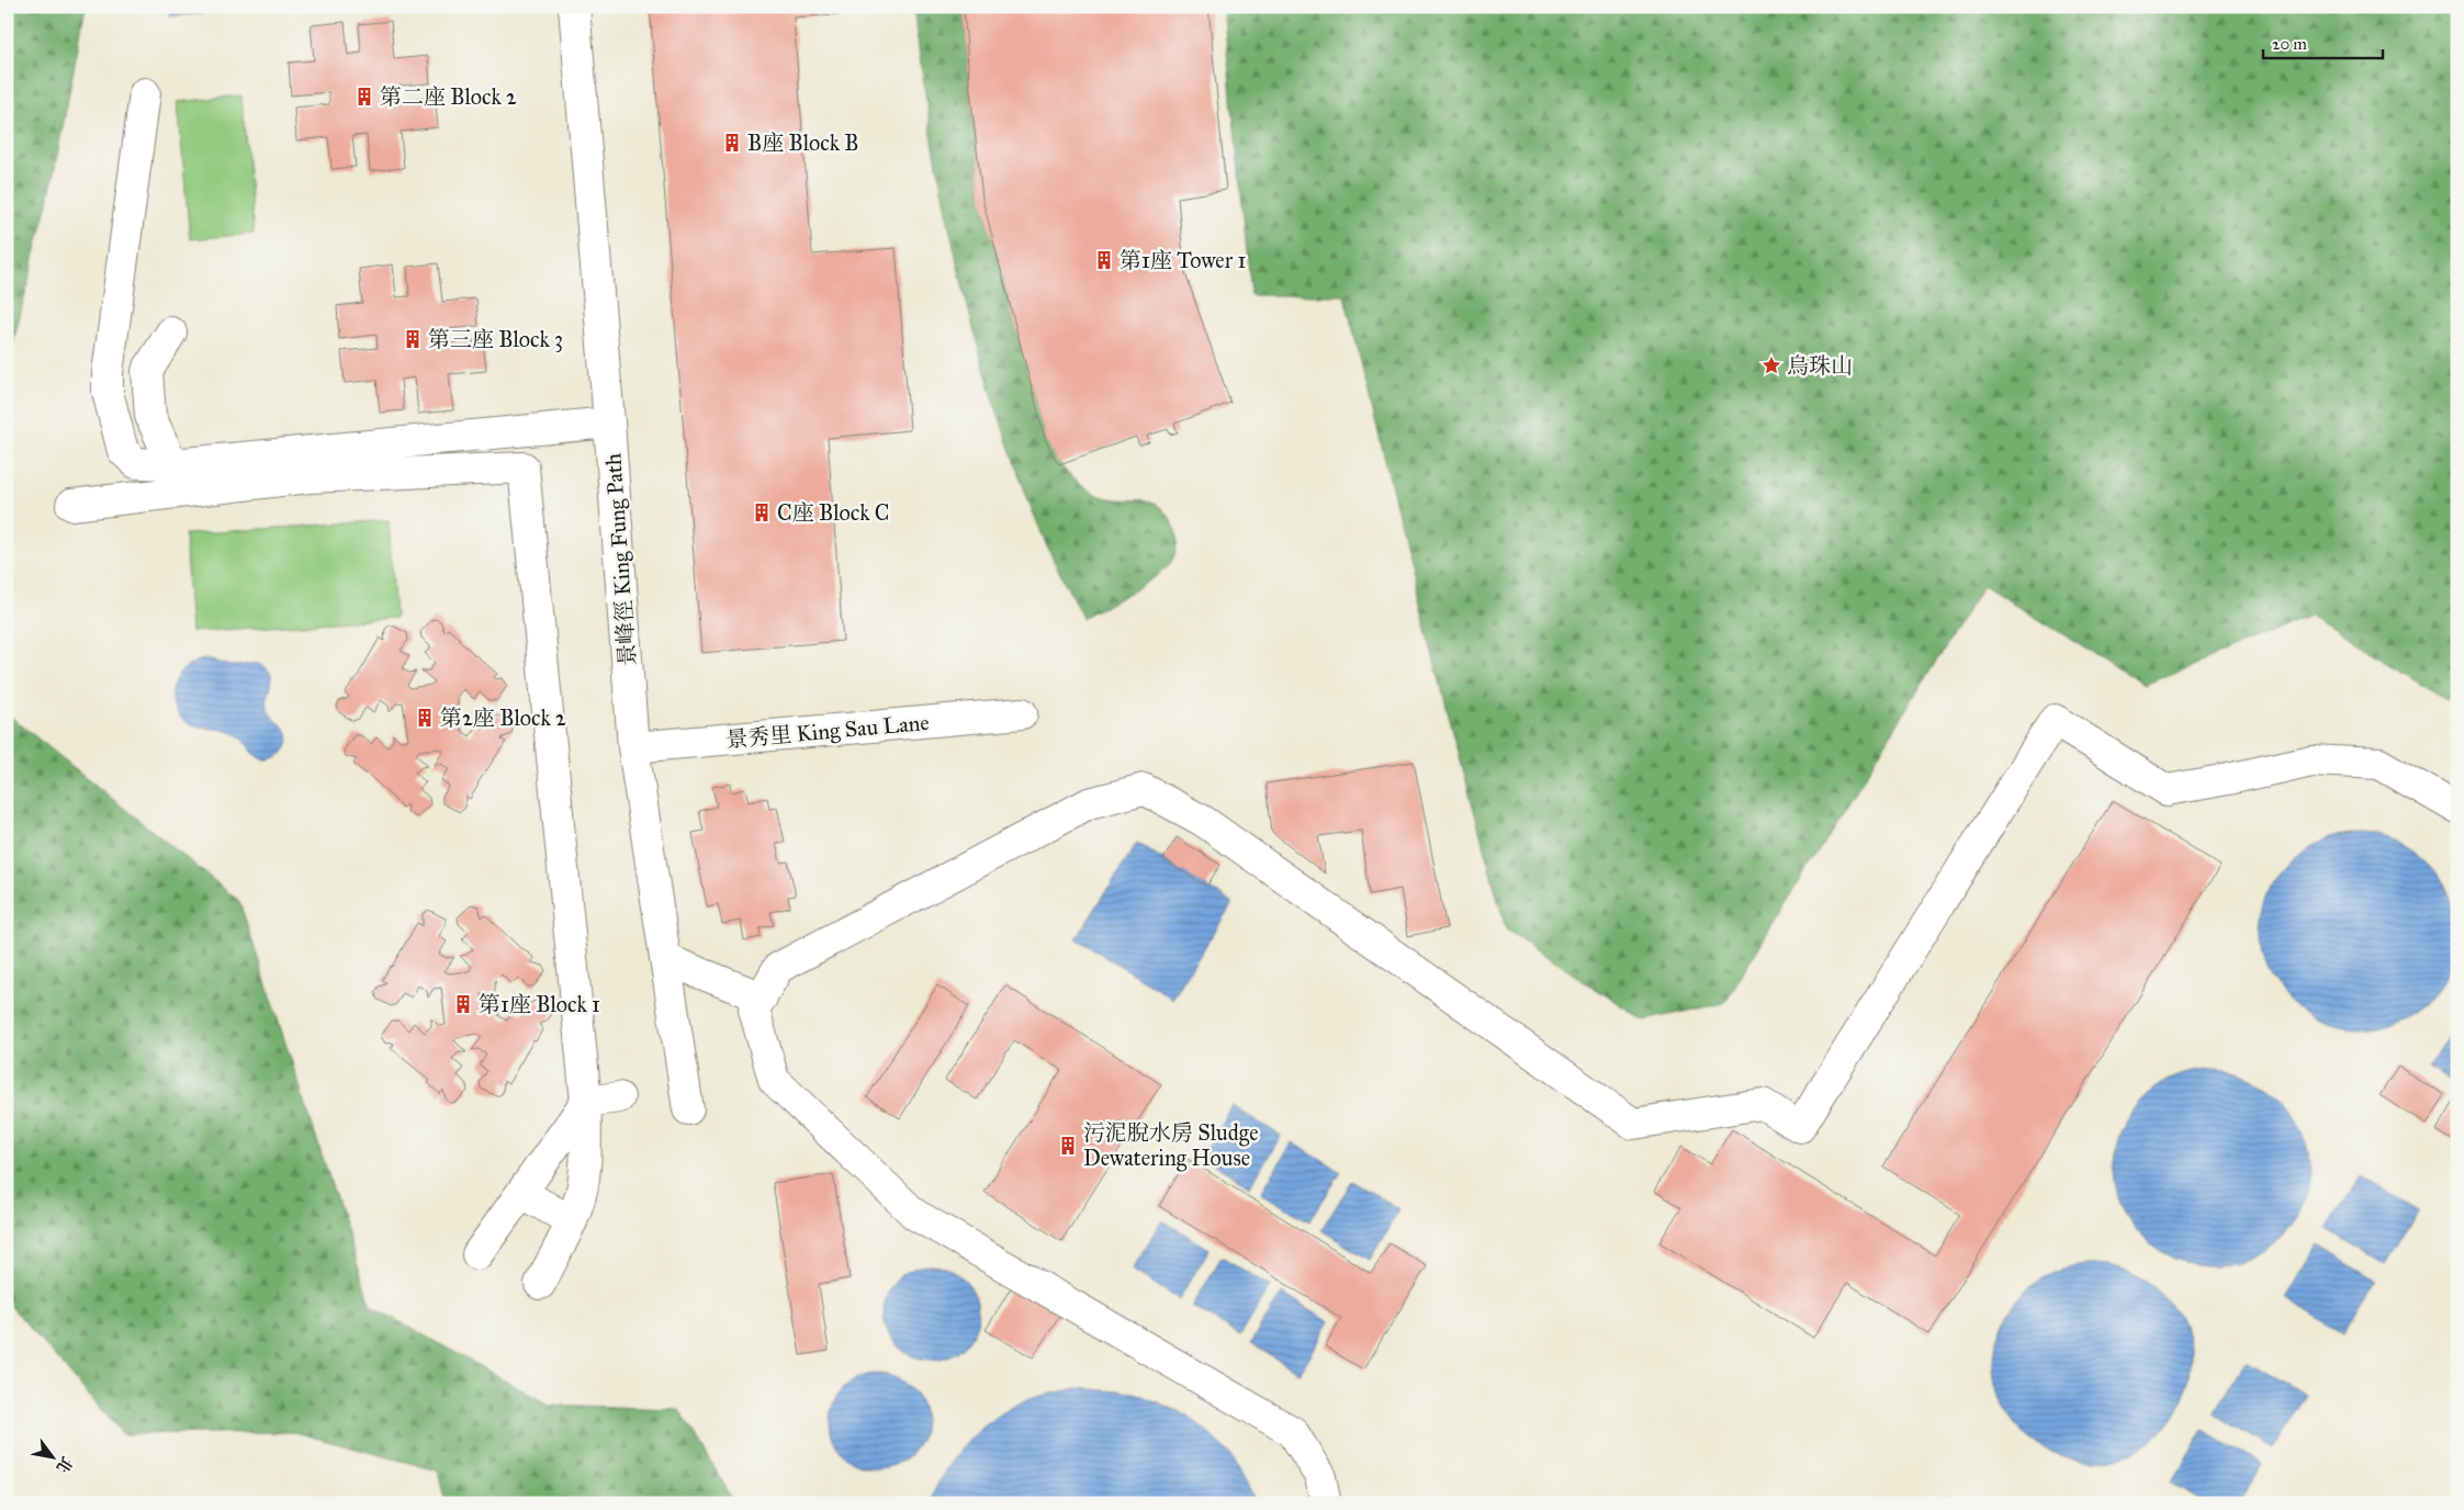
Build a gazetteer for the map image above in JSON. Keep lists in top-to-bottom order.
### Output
{
  "streets": {
    "street": ["景峰徑 King Fung Path", "景秀里 King Sau Lane"]
  },
  "crossings": [
    ["景峰徑 King Fung Path", "景秀里 King Sau Lane"]
  ],
  "places": {
    "building": [
      "第二座 Block 2",
      "B座 Block B",
      "第1座 Tower 1",
      "第三座 Block 3",
      "C座 Block C",
      "第2座 Block 2",
      "第1座 Block 1",
      "污泥脫水房 Sludge Dewatering House"
    ],
    "place": ["烏珠山"]
  },
  "scale_bar": "20 m",
  "north": "bottom right"
}
